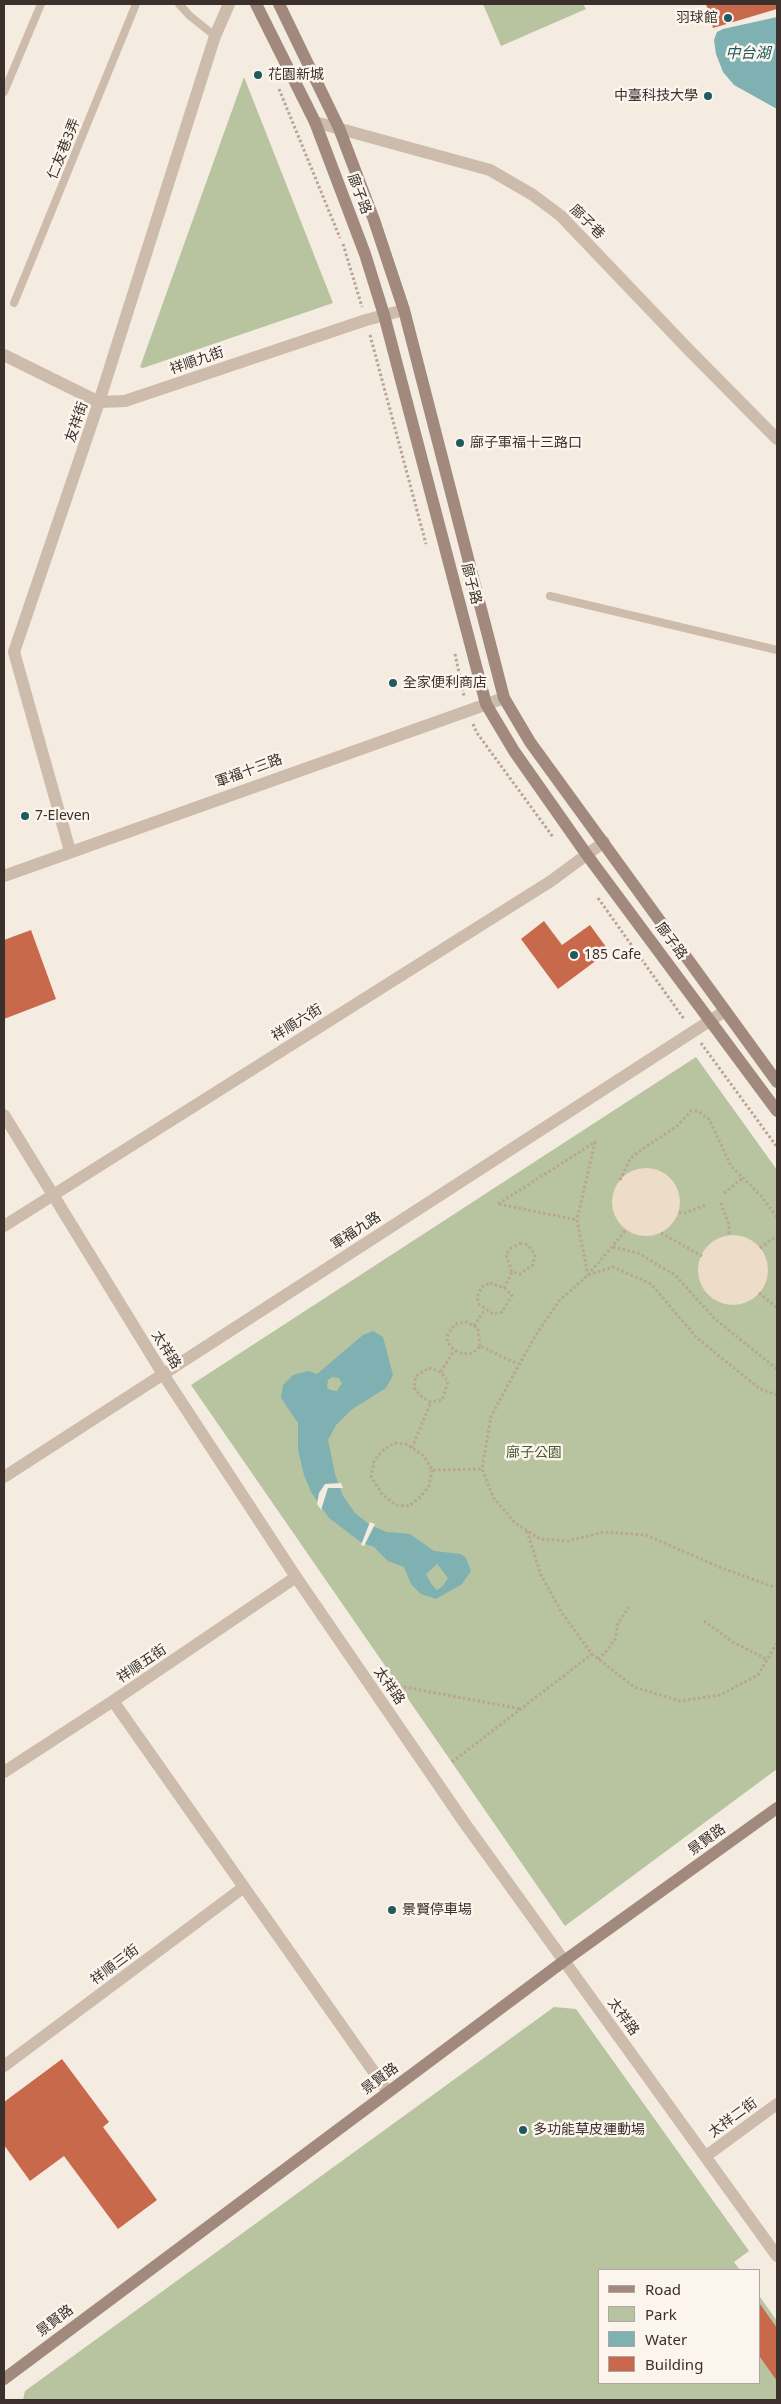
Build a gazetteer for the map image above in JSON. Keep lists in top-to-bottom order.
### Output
{
  "streets": {
    "main road": ["廍子路", "景賢路"],
    "street": [
      "廍子巷",
      "祥順九街",
      "友祥街",
      "軍福十三路",
      "祥順六街",
      "軍福九路",
      "太祥路",
      "祥順五街",
      "祥順三街",
      "太祥二街"
    ],
    "lane": ["仁友巷3弄"]
  },
  "crossings": [
    ["廍子路", "廍子巷"],
    ["廍子路", "祥順九街"],
    ["廍子路", "軍福十三路"],
    ["廍子路", "祥順六街"],
    ["廍子路", "軍福九路"],
    ["祥順九街", "友祥街"],
    ["友祥街", "軍福十三路"],
    ["祥順六街", "太祥路"],
    ["軍福九路", "太祥路"],
    ["太祥路", "祥順五街"],
    ["太祥路", "景賢路"],
    ["太祥路", "太祥二街"]
  ],
  "water": ["中台湖"],
  "parks": ["廍子公園"],
  "places": [
    "羽球館",
    "花園新城",
    "中臺科技大學",
    "廍子軍福十三路口",
    "全家便利商店",
    "7-Eleven",
    "185 Cafe",
    "景賢停車場",
    "多功能草皮運動場"
  ],
  "legend": [
    "Road",
    "Park",
    "Water",
    "Building"
  ]
}
